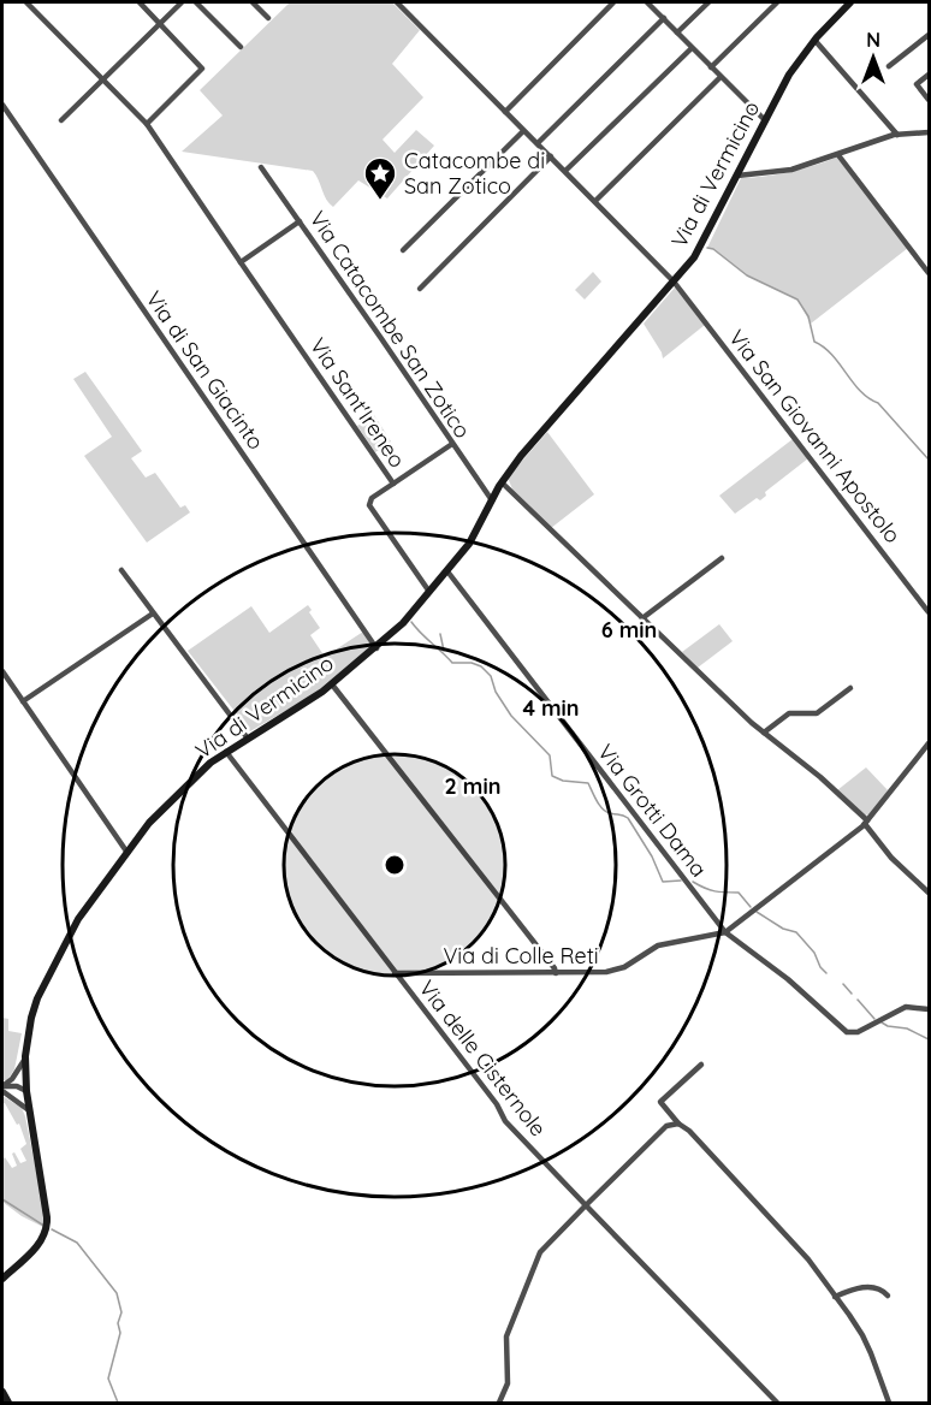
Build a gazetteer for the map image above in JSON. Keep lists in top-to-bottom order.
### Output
{
  "streets": {
    "main road": ["Via di Vermicino"],
    "street": [
      "Via Catacombe San Zotico",
      "Via di San Giacinto",
      "Via Sant'Ireneo",
      "Via San Giovanni Apostolo",
      "Via Grotti Dama",
      "Via di Colle Reti",
      "Via delle Cisternole"
    ]
  },
  "crossings": [
    ["Via di Vermicino", "Via Catacombe San Zotico"],
    ["Via di Vermicino", "Via di San Giacinto"],
    ["Via di Vermicino", "Via Sant'Ireneo"],
    ["Via di Vermicino", "Via San Giovanni Apostolo"],
    ["Via di Vermicino", "Via Grotti Dama"],
    ["Via di Vermicino", "Via delle Cisternole"],
    ["Via Grotti Dama", "Via di Colle Reti"],
    ["Via di Colle Reti", "Via delle Cisternole"]
  ],
  "places": {
    "place": ["Catacombe di San Zotico"]
  },
  "north": "top",
  "rings": ["6 min", "4 min", "2 min"]
}
